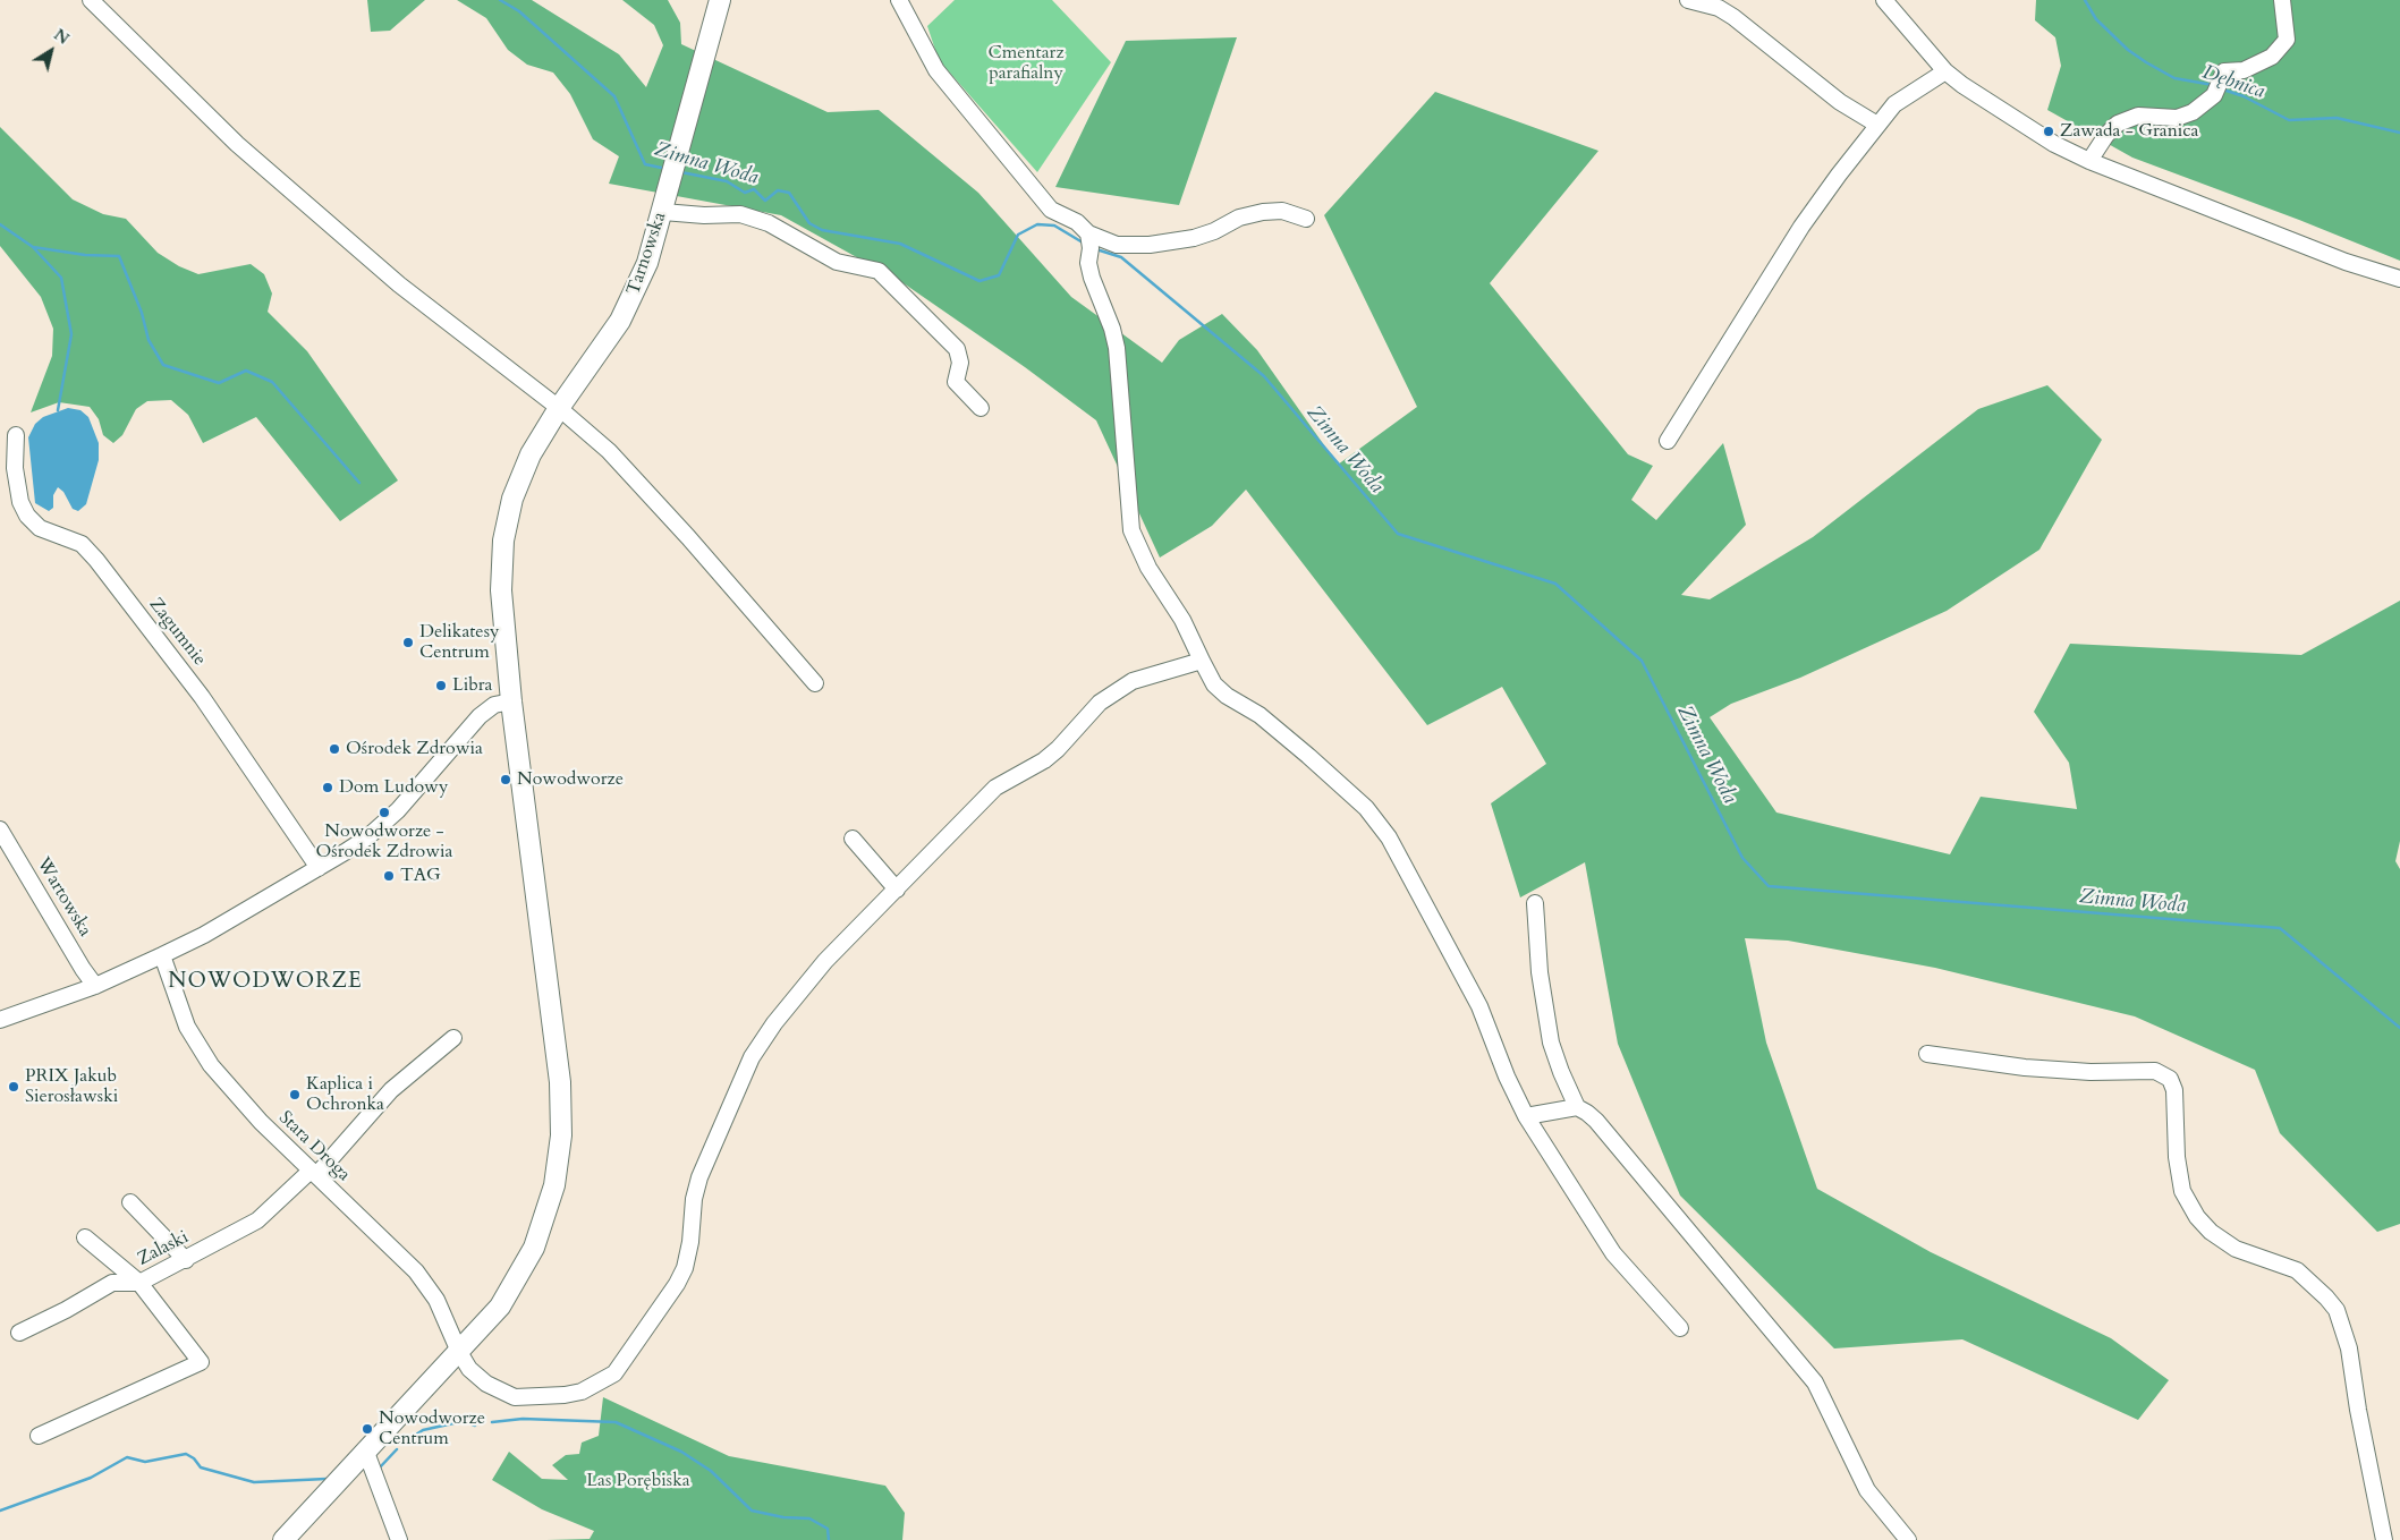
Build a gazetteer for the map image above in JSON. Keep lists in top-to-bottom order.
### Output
{
  "streets": {
    "main road": ["Tarnowska"],
    "street": [
      "Zagumnie",
      "Wartowska",
      "Stara Droga",
      "Zalaski"
    ]
  },
  "crossings": [
    ["Tarnowska", "Stara Droga"],
    ["Stara Droga", "Zalaski"]
  ],
  "districts": ["NOWODWORZE"],
  "water": ["Dębnica", "Zimna Woda"],
  "parks": ["Cmentarz parafialny", "Las Porębiska"],
  "places": [
    "Zawada - Granica",
    "Delikatesy Centrum",
    "Libra",
    "Ośrodek Zdrowia",
    "Nowodworze",
    "Dom Ludowy",
    "Nowodworze - Ośrodek Zdrowia",
    "TAG",
    "PRIX Jakub Sierosławski",
    "Kaplica i Ochronka",
    "Nowodworze Centrum"
  ],
  "north": "top right"
}
